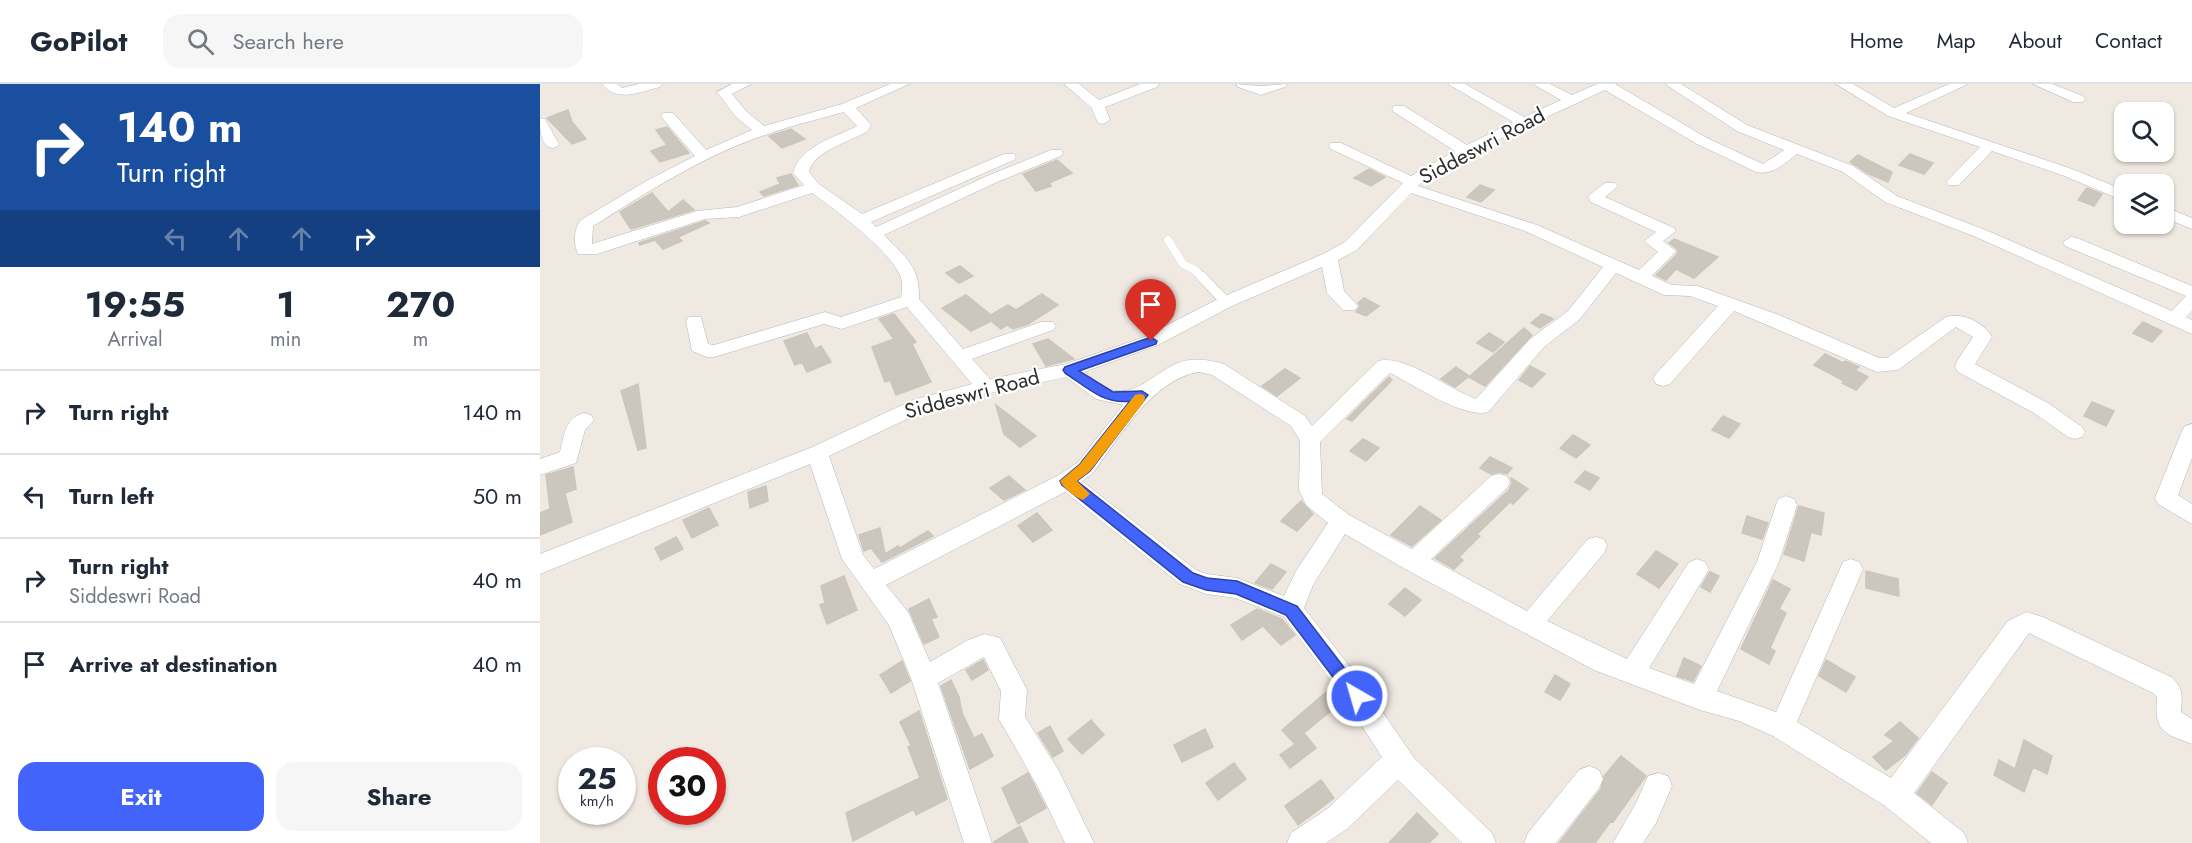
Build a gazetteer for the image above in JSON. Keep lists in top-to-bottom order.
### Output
{
  "streets": {
    "street": ["Siddeswri Road"]
  },
  "page": {
    "header": "GoPilot",
    "search": "Search here",
    "nav": [
      "Home",
      "Map",
      "About",
      "Contact"
    ],
    "turn": ["140 m", "Turn right"],
    "eta": [
      "19:55",
      "Arrival",
      "1",
      "min",
      "270",
      "m"
    ],
    "list": [
      {
        "name": "Turn right",
        "value": "140 m"
      },
      {
        "name": "Turn left",
        "value": "50 m"
      },
      {
        "name": "Turn right",
        "note": "Siddeswri Road",
        "value": "40 m"
      },
      {
        "name": "Arrive at destination",
        "value": "40 m"
      }
    ],
    "speed": "25 km/h",
    "limit": "30",
    "buttons": ["Exit", "Share"]
  }
}
